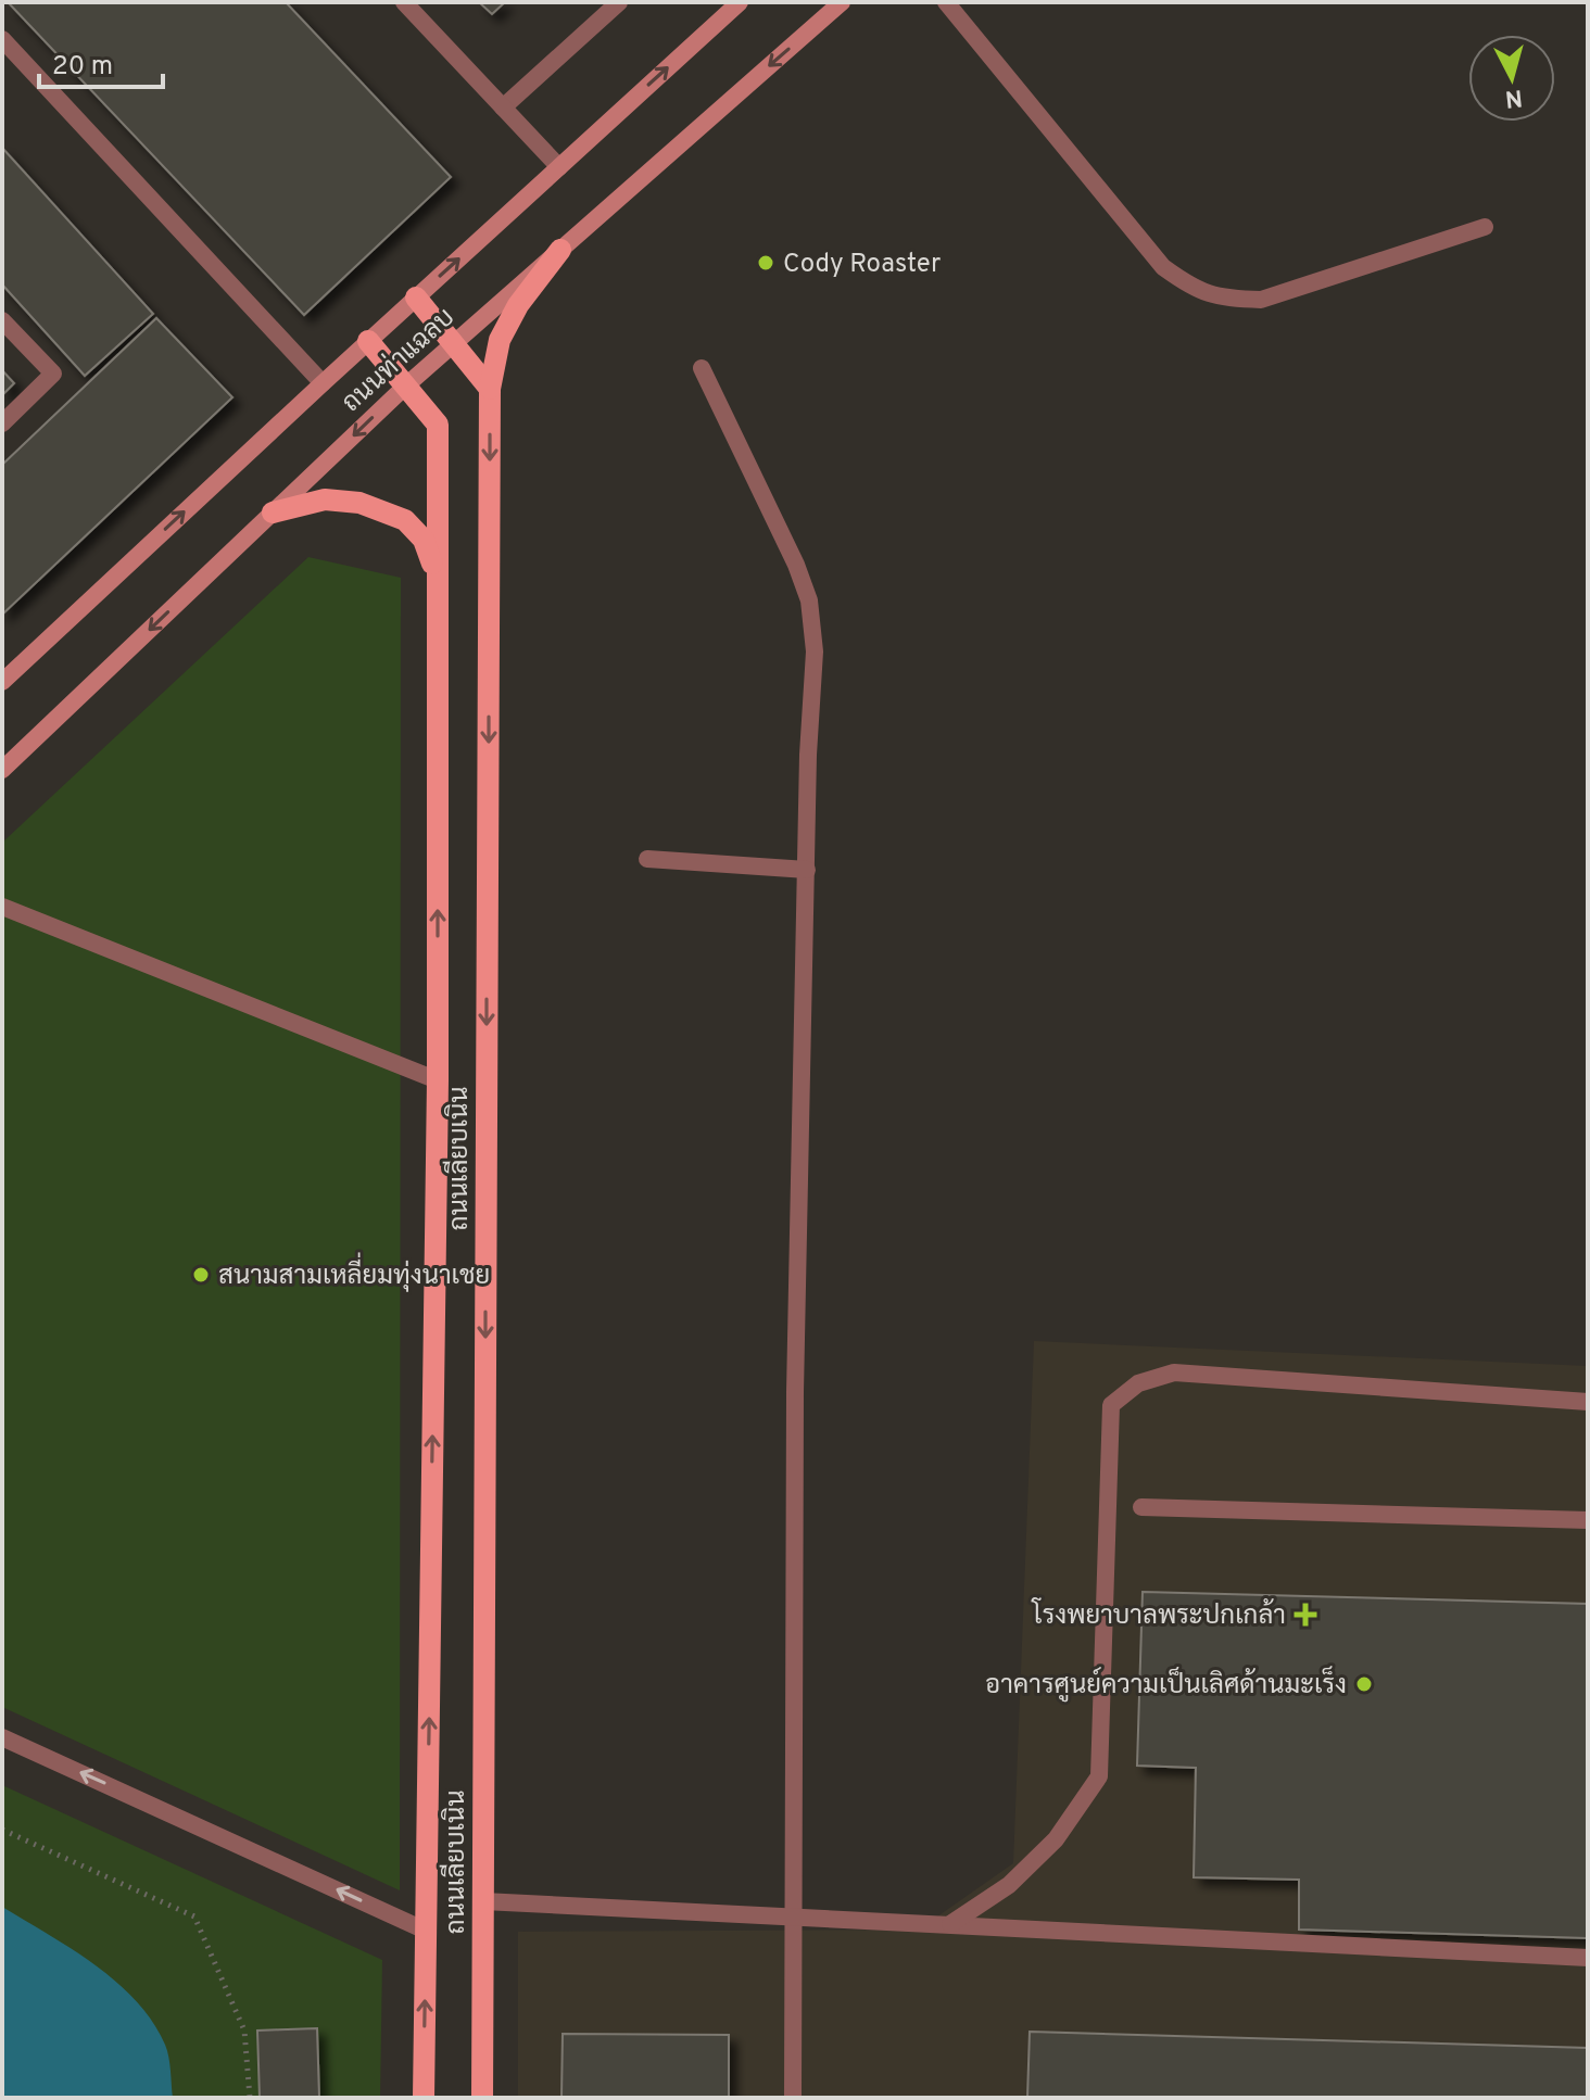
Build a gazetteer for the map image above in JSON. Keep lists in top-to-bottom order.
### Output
{
  "streets": {
    "main road": ["ถนนท่าแฉลบ", "ถนนเลียบเนิน"]
  },
  "crossings": [
    ["ถนนท่าแฉลบ", "ถนนเลียบเนิน"]
  ],
  "places": {
    "other": ["Cody Roaster", "สนามสามเหลี่ยมทุ่งนาเชย", "อาคารศูนย์ความเป็นเลิศด้านมะเร็ง"],
    "health": ["โรงพยาบาลพระปกเกล้า"]
  },
  "scale_bar": "20 m",
  "north": "bottom"
}
